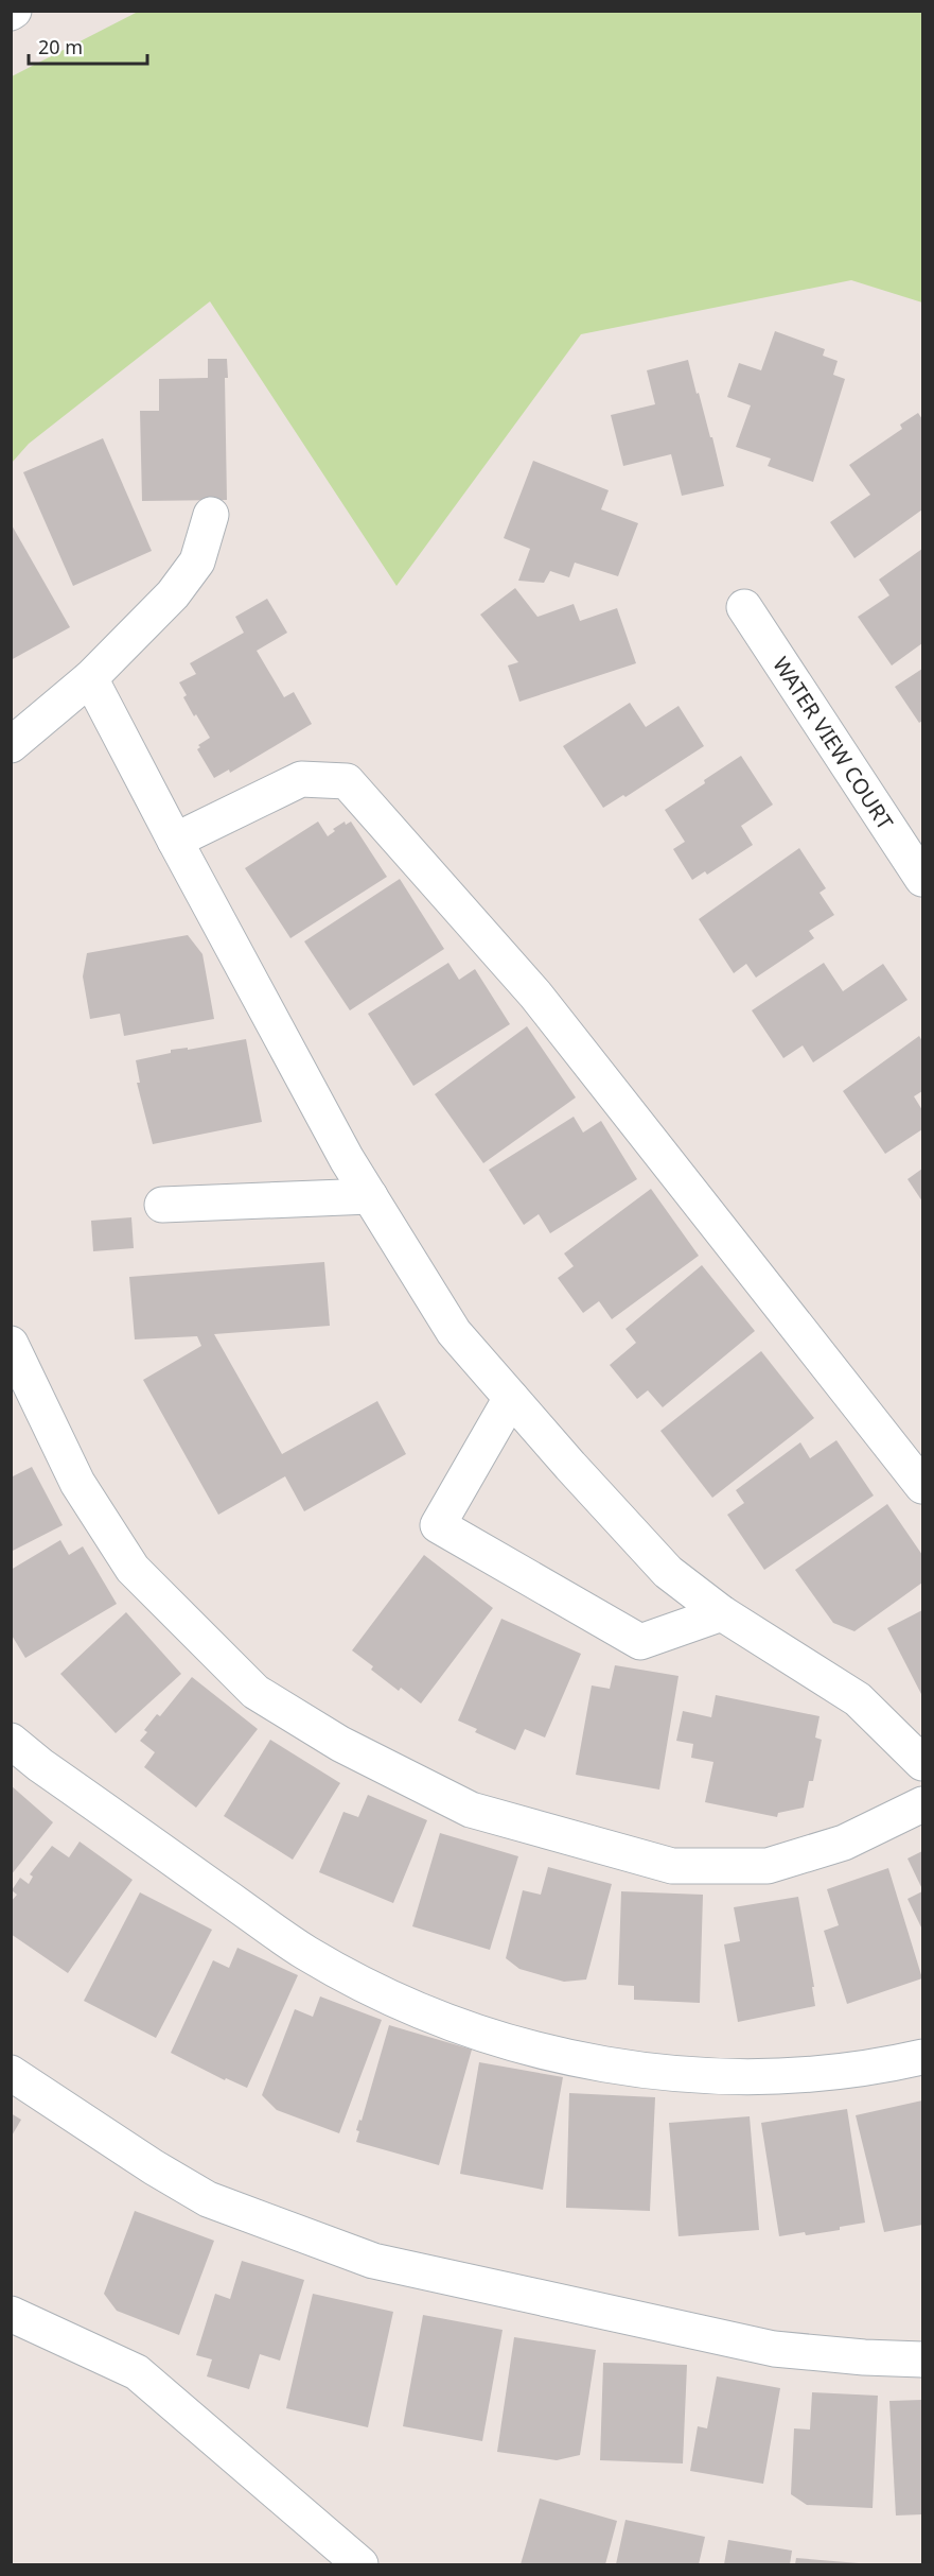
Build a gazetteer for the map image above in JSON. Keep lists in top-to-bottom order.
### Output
{
  "streets": {
    "street": ["WATER VIEW COURT"]
  },
  "scale_bar": "20 m"
}
